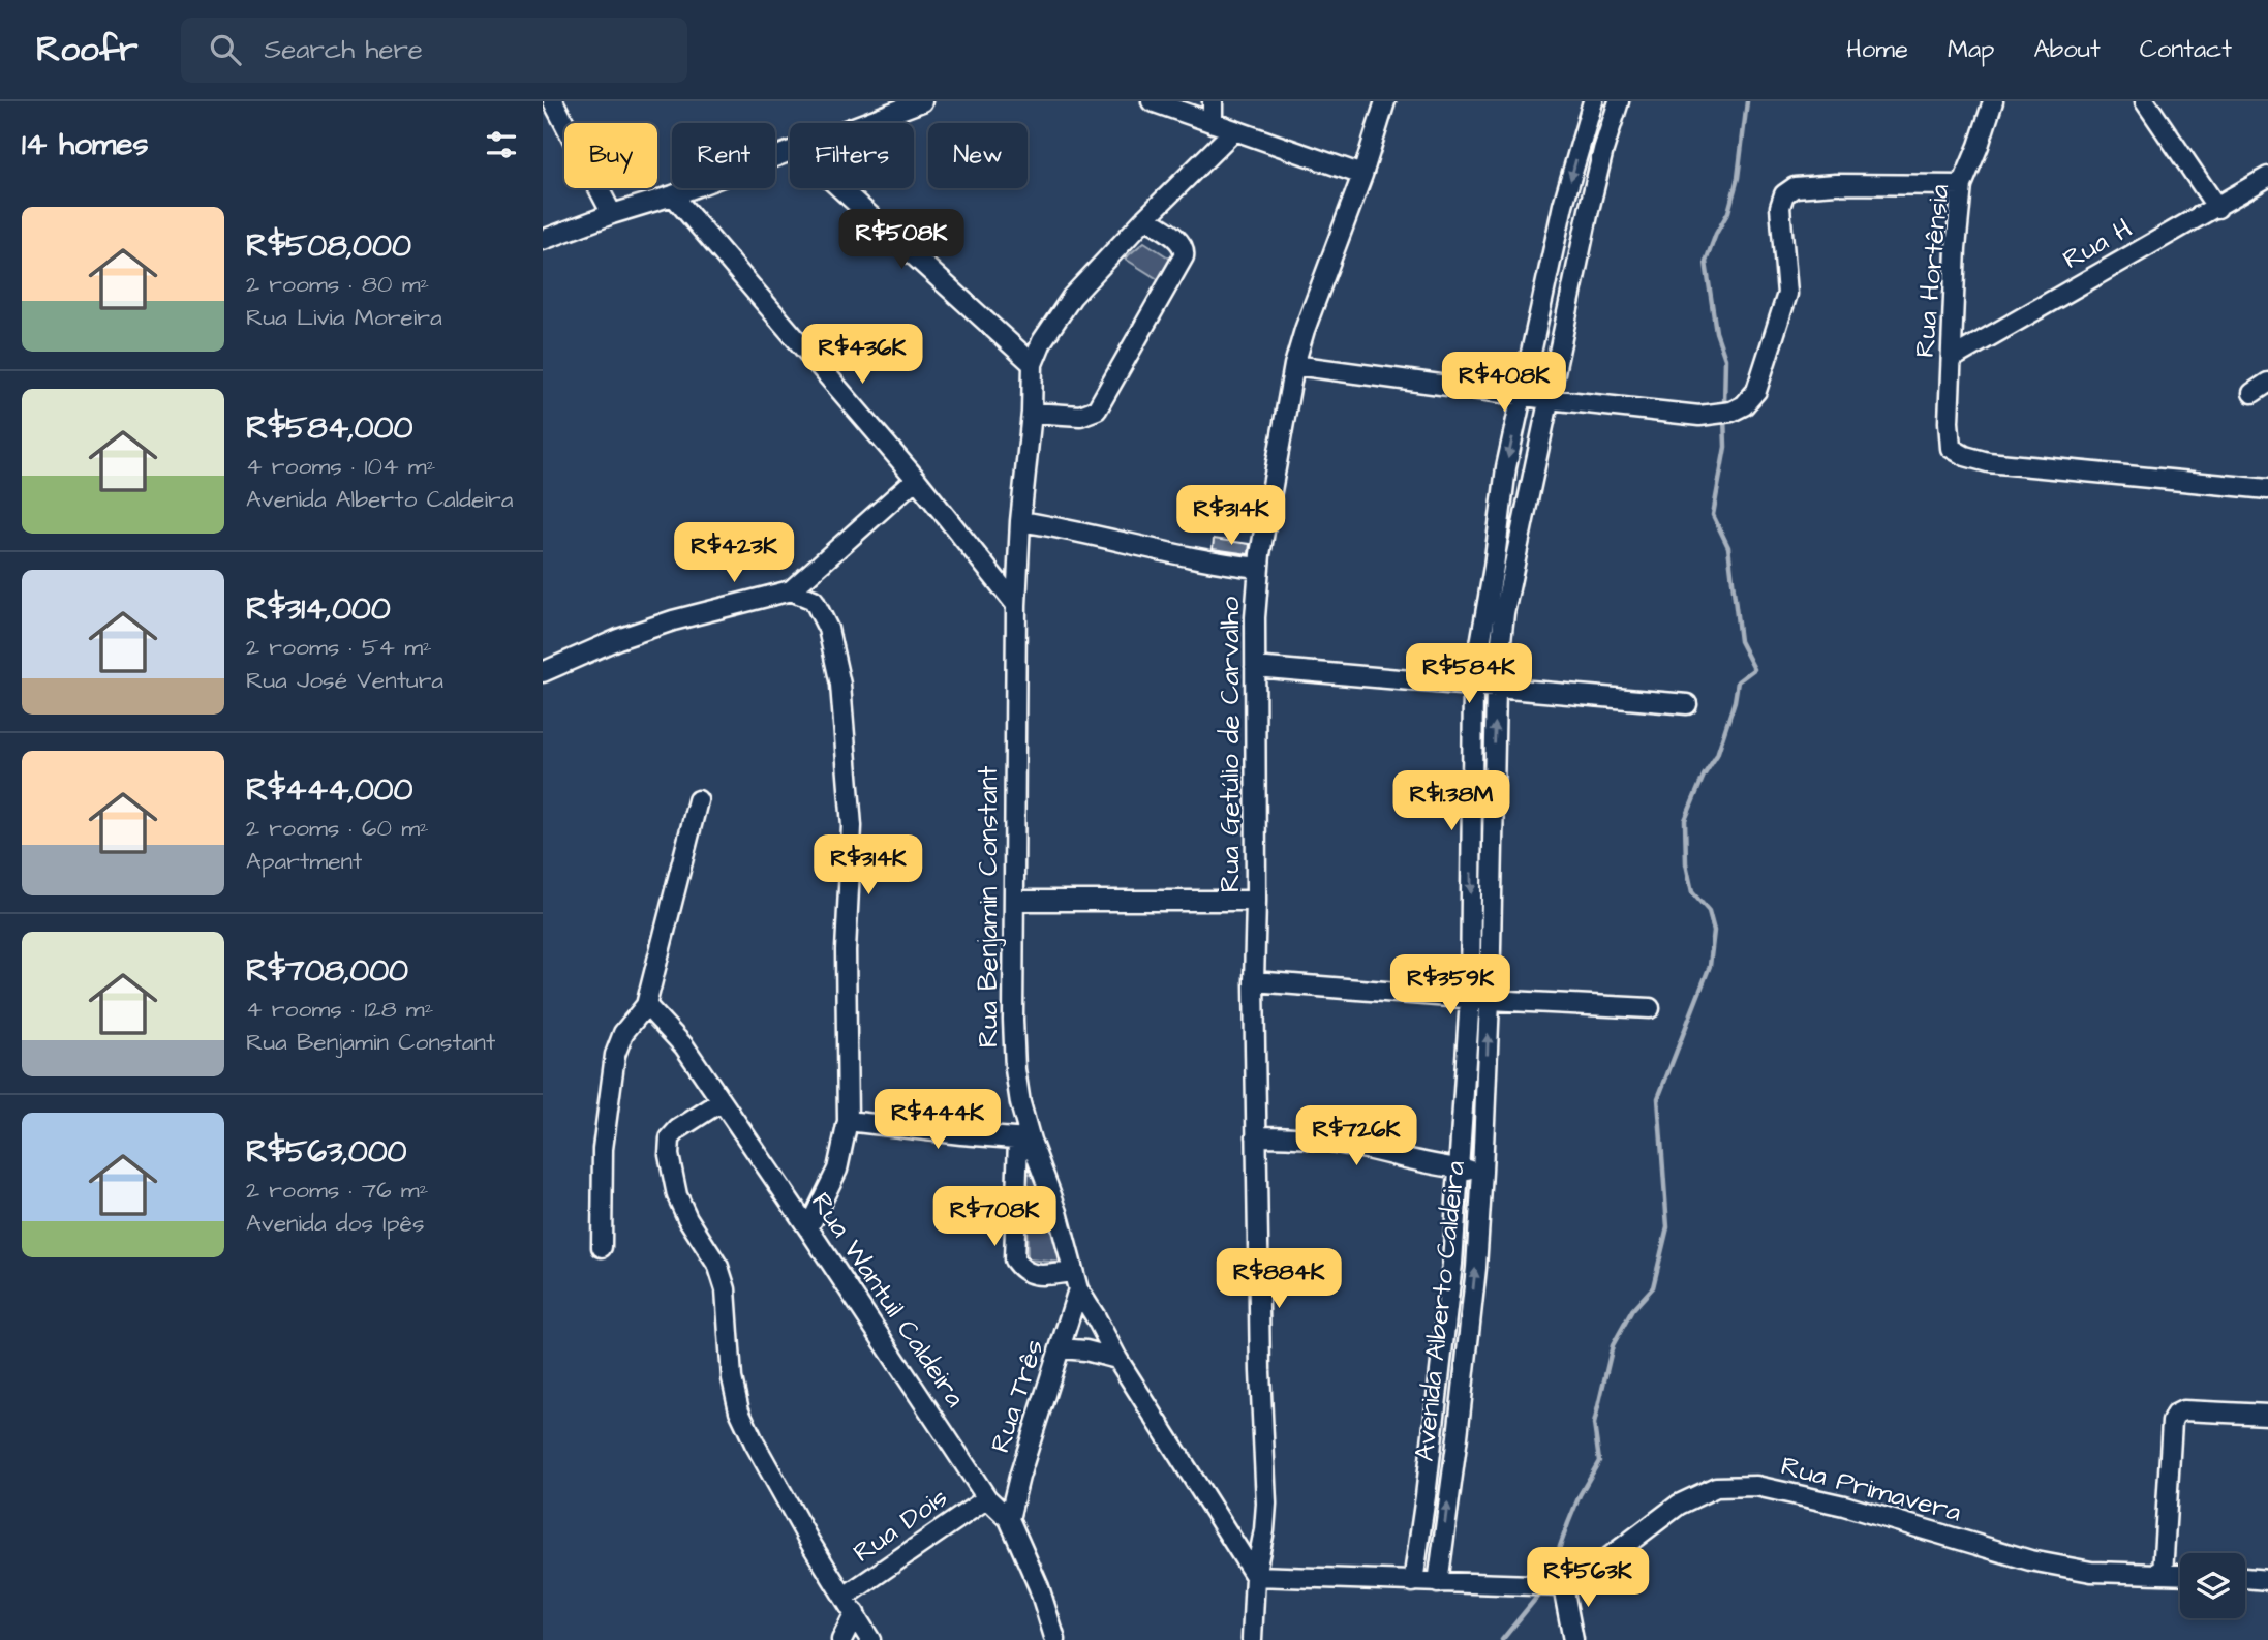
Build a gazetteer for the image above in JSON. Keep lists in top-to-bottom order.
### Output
{
  "streets": {
    "street": [
      "Rua H",
      "Rua Hortênsia",
      "Rua Getúlio de Carvalho",
      "Rua Benjamin Constant",
      "Rua Wantuil Caldeira",
      "Avenida Alberto Caldeira",
      "Rua Três",
      "Rua Primavera",
      "Rua Dois"
    ]
  },
  "crossings": [
    ["Rua H", "Rua Hortênsia"],
    ["Rua Getúlio de Carvalho", "Rua Benjamin Constant"],
    ["Rua Benjamin Constant", "Rua Três"],
    ["Rua Wantuil Caldeira", "Rua Três"],
    ["Rua Wantuil Caldeira", "Rua Dois"]
  ],
  "page": {
    "header": "Roofr",
    "search": "Search here",
    "nav": [
      "Home",
      "Map",
      "About",
      "Contact"
    ],
    "heading": "14 homes",
    "chip": [
      "Buy",
      "Rent",
      "Filters",
      "New"
    ],
    "list": [
      {
        "name": "R$508,000",
        "note": "2 rooms · 80 m² · Rua Livia Moreira"
      },
      {
        "name": "R$584,000",
        "note": "4 rooms · 104 m² · Avenida Alberto Caldeira"
      },
      {
        "name": "R$314,000",
        "note": "2 rooms · 54 m² · Rua José Ventura"
      },
      {
        "name": "R$444,000",
        "note": "2 rooms · 60 m² · Apartment"
      },
      {
        "name": "R$708,000",
        "note": "4 rooms · 128 m² · Rua Benjamin Constant"
      },
      {
        "name": "R$563,000",
        "note": "2 rooms · 76 m² · Avenida dos Ipês"
      }
    ],
    "price": [
      "R$508K",
      "R$436K",
      "R$408K",
      "R$314K",
      "R$423K",
      "R$584K",
      "R$1.38M",
      "R$314K",
      "R$359K",
      "R$444K",
      "R$726K",
      "R$708K",
      "R$884K",
      "R$563K"
    ]
  }
}
